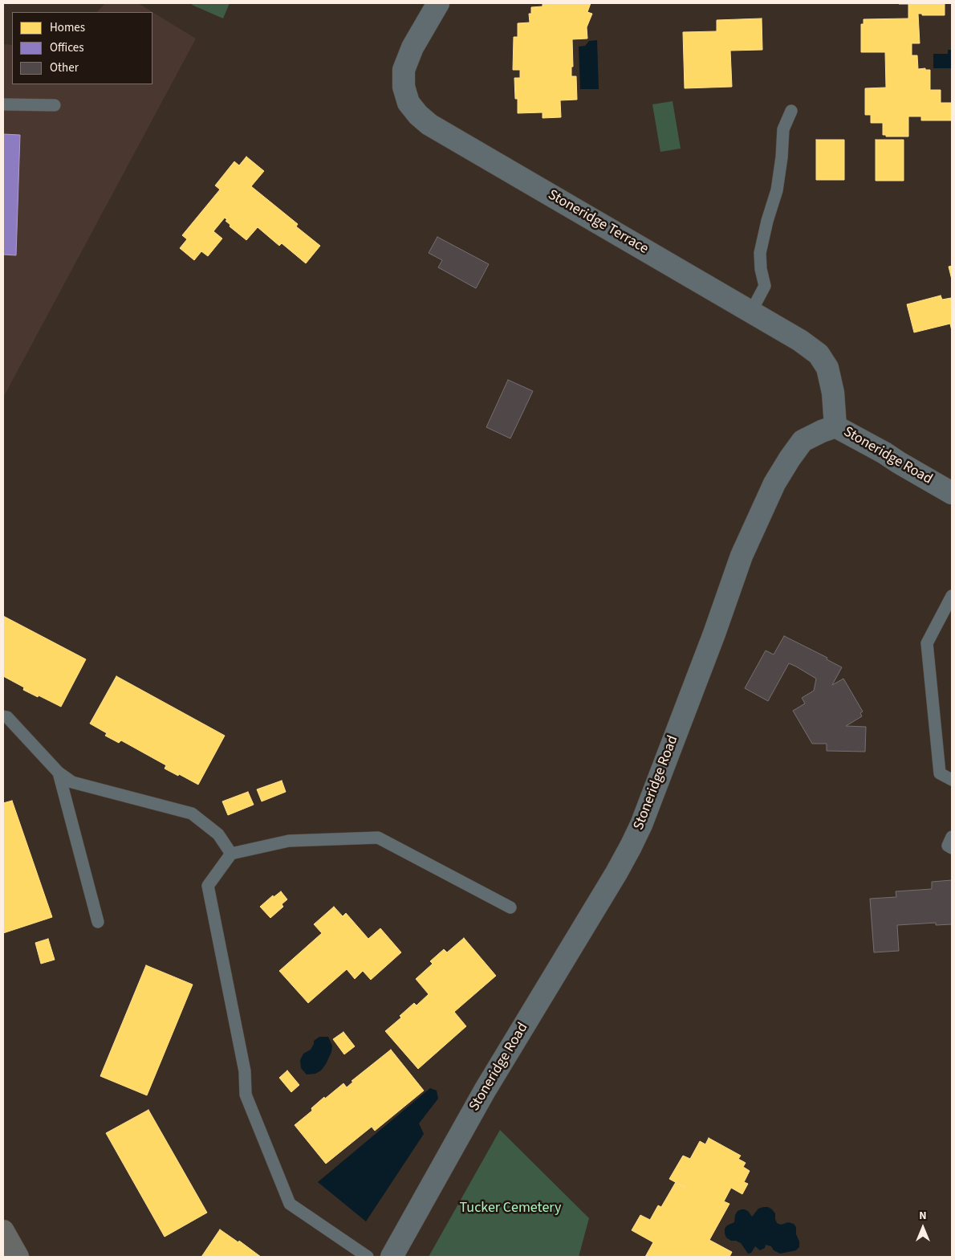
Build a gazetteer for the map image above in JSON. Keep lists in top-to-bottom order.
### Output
{
  "streets": {
    "street": ["Stoneridge Terrace", "Stoneridge Road"]
  },
  "crossings": [
    ["Stoneridge Terrace", "Stoneridge Road"]
  ],
  "parks": ["Tucker Cemetery"],
  "legend": ["Homes", "Offices", "Other"],
  "north": "top"
}
